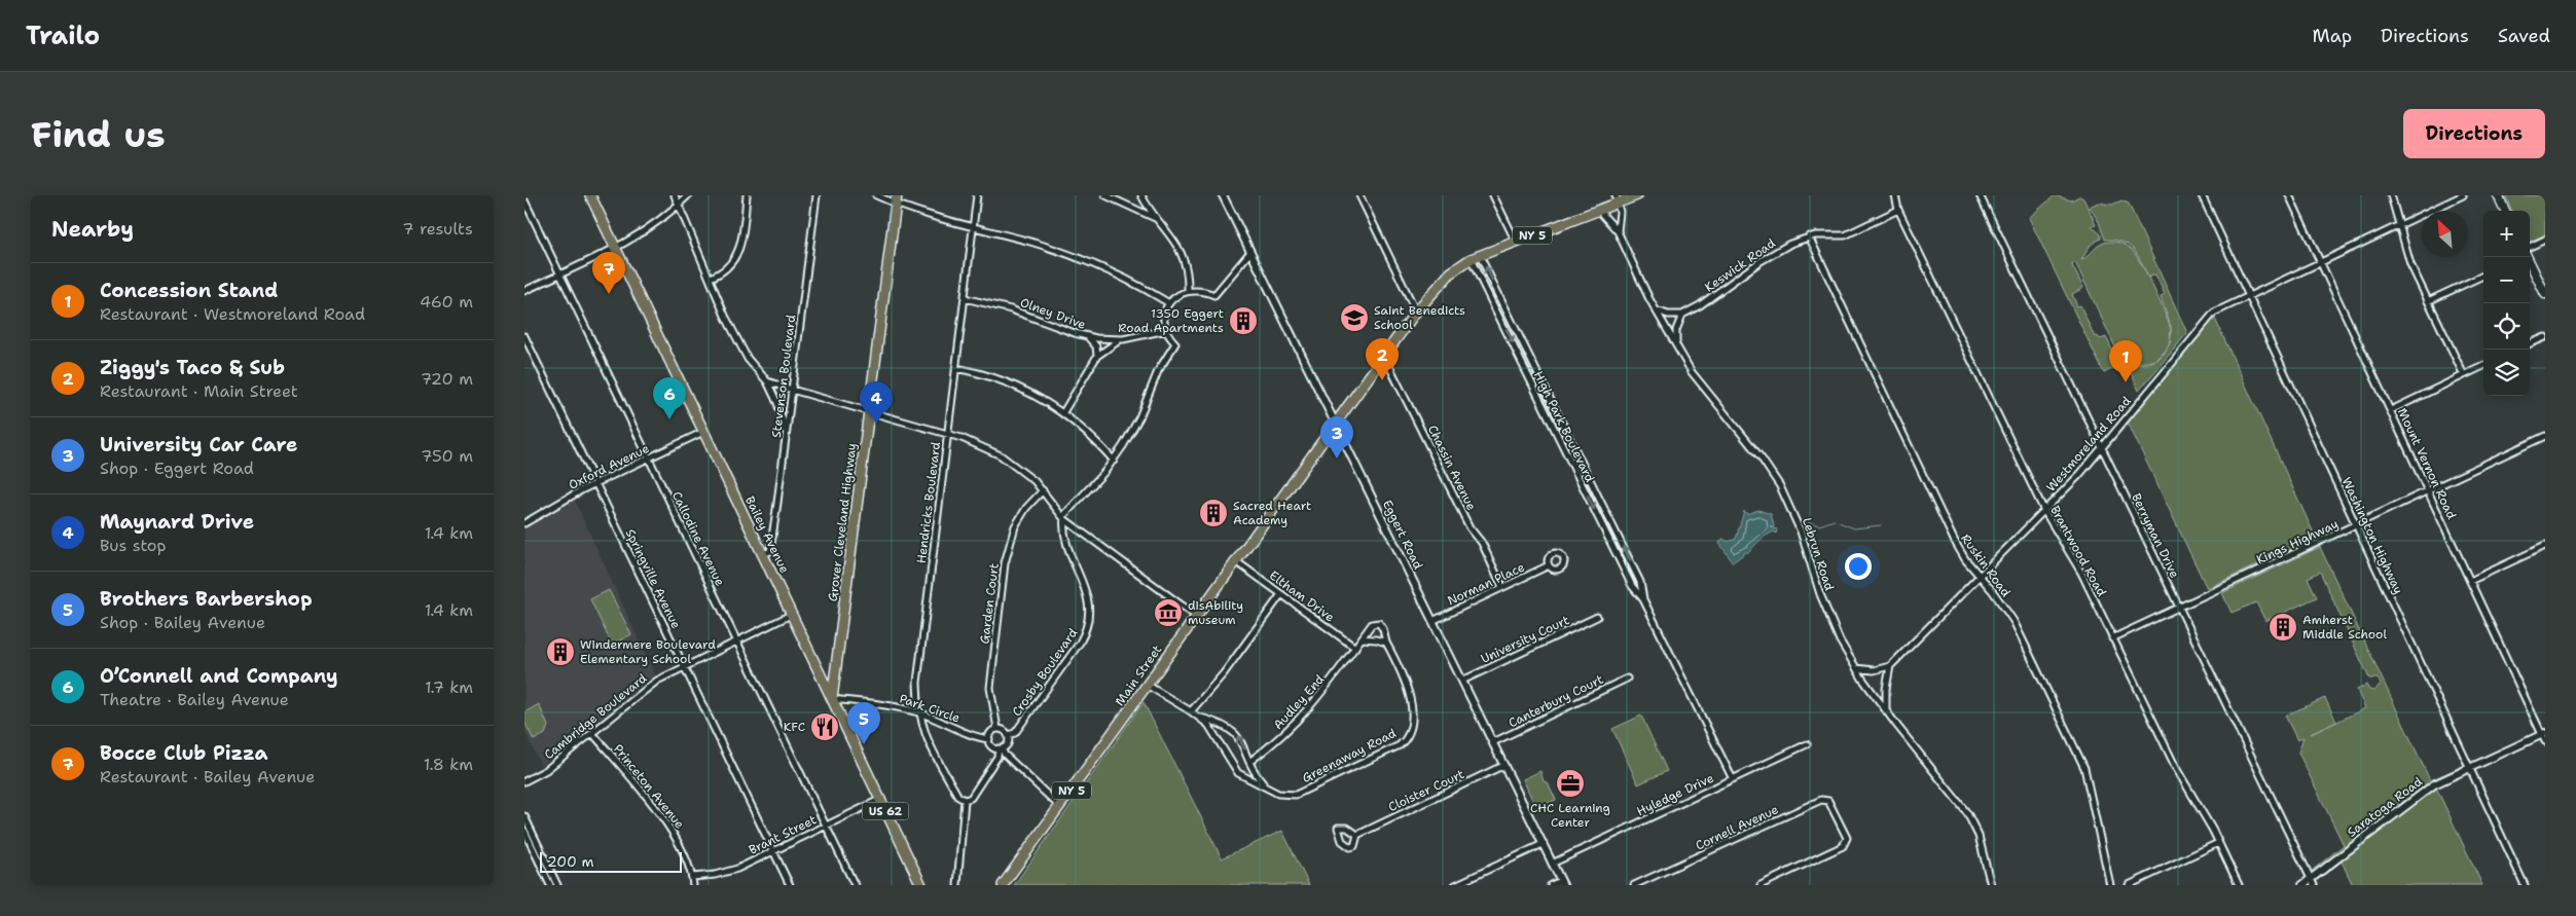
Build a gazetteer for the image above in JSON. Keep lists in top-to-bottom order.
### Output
{
  "streets": {
    "main road": [
      "NY 5",
      "Grover Cleveland Highway",
      "Bailey Avenue",
      "Main Street",
      "US 62"
    ],
    "street": [
      "Keswick Road",
      "Olney Drive",
      "Stevenson Boulevard",
      "High Park Boulevard",
      "Westmoreland Road",
      "Mount Vernon Road",
      "Oxford Avenue",
      "Chassin Avenue",
      "Hendricks Boulevard",
      "Eggert Road",
      "Berryman Drive",
      "Washington Highway",
      "Callodine Avenue",
      "Kings Highway",
      "Brantwood Road",
      "Lebrun Road",
      "Ruskin Road",
      "Springville Avenue",
      "Norman Place",
      "Eltham Drive",
      "Garden Court",
      "University Court",
      "Crosby Boulevard",
      "Canterbury Court",
      "Audley End",
      "Park Circle",
      "Cambridge Boulevard",
      "Greenaway Road",
      "Princeton Avenue",
      "Cloister Court",
      "Hyledge Drive",
      "Saratoga Road",
      "Cornell Avenue",
      "Brant Street"
    ]
  },
  "crossings": [
    ["Keswick Road", "Brantwood Road"],
    ["Keswick Road", "Ruskin Road"],
    ["Olney Drive", "Hendricks Boulevard"],
    ["Stevenson Boulevard", "Bailey Avenue"],
    ["High Park Boulevard", "Main Street"],
    ["High Park Boulevard", "Hyledge Drive"],
    ["Westmoreland Road", "Mount Vernon Road"],
    ["Westmoreland Road", "Berryman Drive"],
    ["Westmoreland Road", "Washington Highway"],
    ["Westmoreland Road", "Brantwood Road"],
    ["Westmoreland Road", "Ruskin Road"],
    ["Mount Vernon Road", "Kings Highway"],
    ["Mount Vernon Road", "Saratoga Road"],
    ["Oxford Avenue", "Bailey Avenue"],
    ["Oxford Avenue", "Callodine Avenue"],
    ["Oxford Avenue", "Springville Avenue"],
    ["Chassin Avenue", "Norman Place"],
    ["Chassin Avenue", "Main Street"],
    ["Hendricks Boulevard", "Crosby Boulevard"],
    ["Hendricks Boulevard", "Park Circle"],
    ["Grover Cleveland Highway", "Bailey Avenue"],
    ["Grover Cleveland Highway", "Park Circle"],
    ["Bailey Avenue", "Park Circle"],
    ["Bailey Avenue", "Cambridge Boulevard"],
    ["Bailey Avenue", "Brant Street"],
    ["Eggert Road", "Norman Place"],
    ["Eggert Road", "University Court"],
    ["Eggert Road", "Main Street"],
    ["Eggert Road", "Canterbury Court"],
    ["Eggert Road", "Cloister Court"],
    ["Eggert Road", "Hyledge Drive"],
    ["Berryman Drive", "Kings Highway"],
    ["Berryman Drive", "Saratoga Road"],
    ["Washington Highway", "Kings Highway"],
    ["Washington Highway", "Saratoga Road"],
    ["Callodine Avenue", "Cambridge Boulevard"],
    ["Callodine Avenue", "Brant Street"],
    ["Kings Highway", "Brantwood Road"],
    ["Lebrun Road", "Main Street"],
    ["Springville Avenue", "Cambridge Boulevard"],
    ["Springville Avenue", "Brant Street"],
    ["Eltham Drive", "Main Street"],
    ["Eltham Drive", "Audley End"],
    ["Eltham Drive", "Greenaway Road"],
    ["Garden Court", "Crosby Boulevard"],
    ["Garden Court", "Park Circle"],
    ["Crosby Boulevard", "Park Circle"],
    ["Audley End", "Greenaway Road"],
    ["Cambridge Boulevard", "Princeton Avenue"],
    ["Princeton Avenue", "Brant Street"]
  ],
  "places": {
    "school or university": ["Saint Benedicts School"],
    "building": [
      "1350 Eggert Road Apartments",
      "Sacred Heart Academy",
      "Amherst Middle School",
      "Windermere Boulevard Elementary School"
    ],
    "museum": ["disAbility museum"],
    "restaurant": ["KFC"],
    "office": ["CHC Learning Center"]
  },
  "scale_bar": "200 m",
  "north": "top left",
  "page": {
    "header": "Trailo",
    "nav": ["Map", "Directions", "Saved"],
    "buttons": "Directions",
    "title": "Find us",
    "heading": ["Nearby", "7 results"],
    "map_buttons": ["+", "−"],
    "pins": [
      "7",
      "2",
      "1",
      "6",
      "4",
      "3",
      "5"
    ],
    "list": [
      {
        "mark": "1",
        "name": "Concession Stand",
        "note": "Restaurant · Westmoreland Road",
        "value": "460 m"
      },
      {
        "mark": "2",
        "name": "Ziggy's Taco & Sub",
        "note": "Restaurant · Main Street",
        "value": "720 m"
      },
      {
        "mark": "3",
        "name": "University Car Care",
        "note": "Shop · Eggert Road",
        "value": "750 m"
      },
      {
        "mark": "4",
        "name": "Maynard Drive",
        "note": "Bus stop",
        "value": "1.4 km"
      },
      {
        "mark": "5",
        "name": "Brothers Barbershop",
        "note": "Shop · Bailey Avenue",
        "value": "1.4 km"
      },
      {
        "mark": "6",
        "name": "O’Connell and Company",
        "note": "Theatre · Bailey Avenue",
        "value": "1.7 km"
      },
      {
        "mark": "7",
        "name": "Bocce Club Pizza",
        "note": "Restaurant · Bailey Avenue",
        "value": "1.8 km"
      }
    ],
    "scale": "200 m"
  }
}
